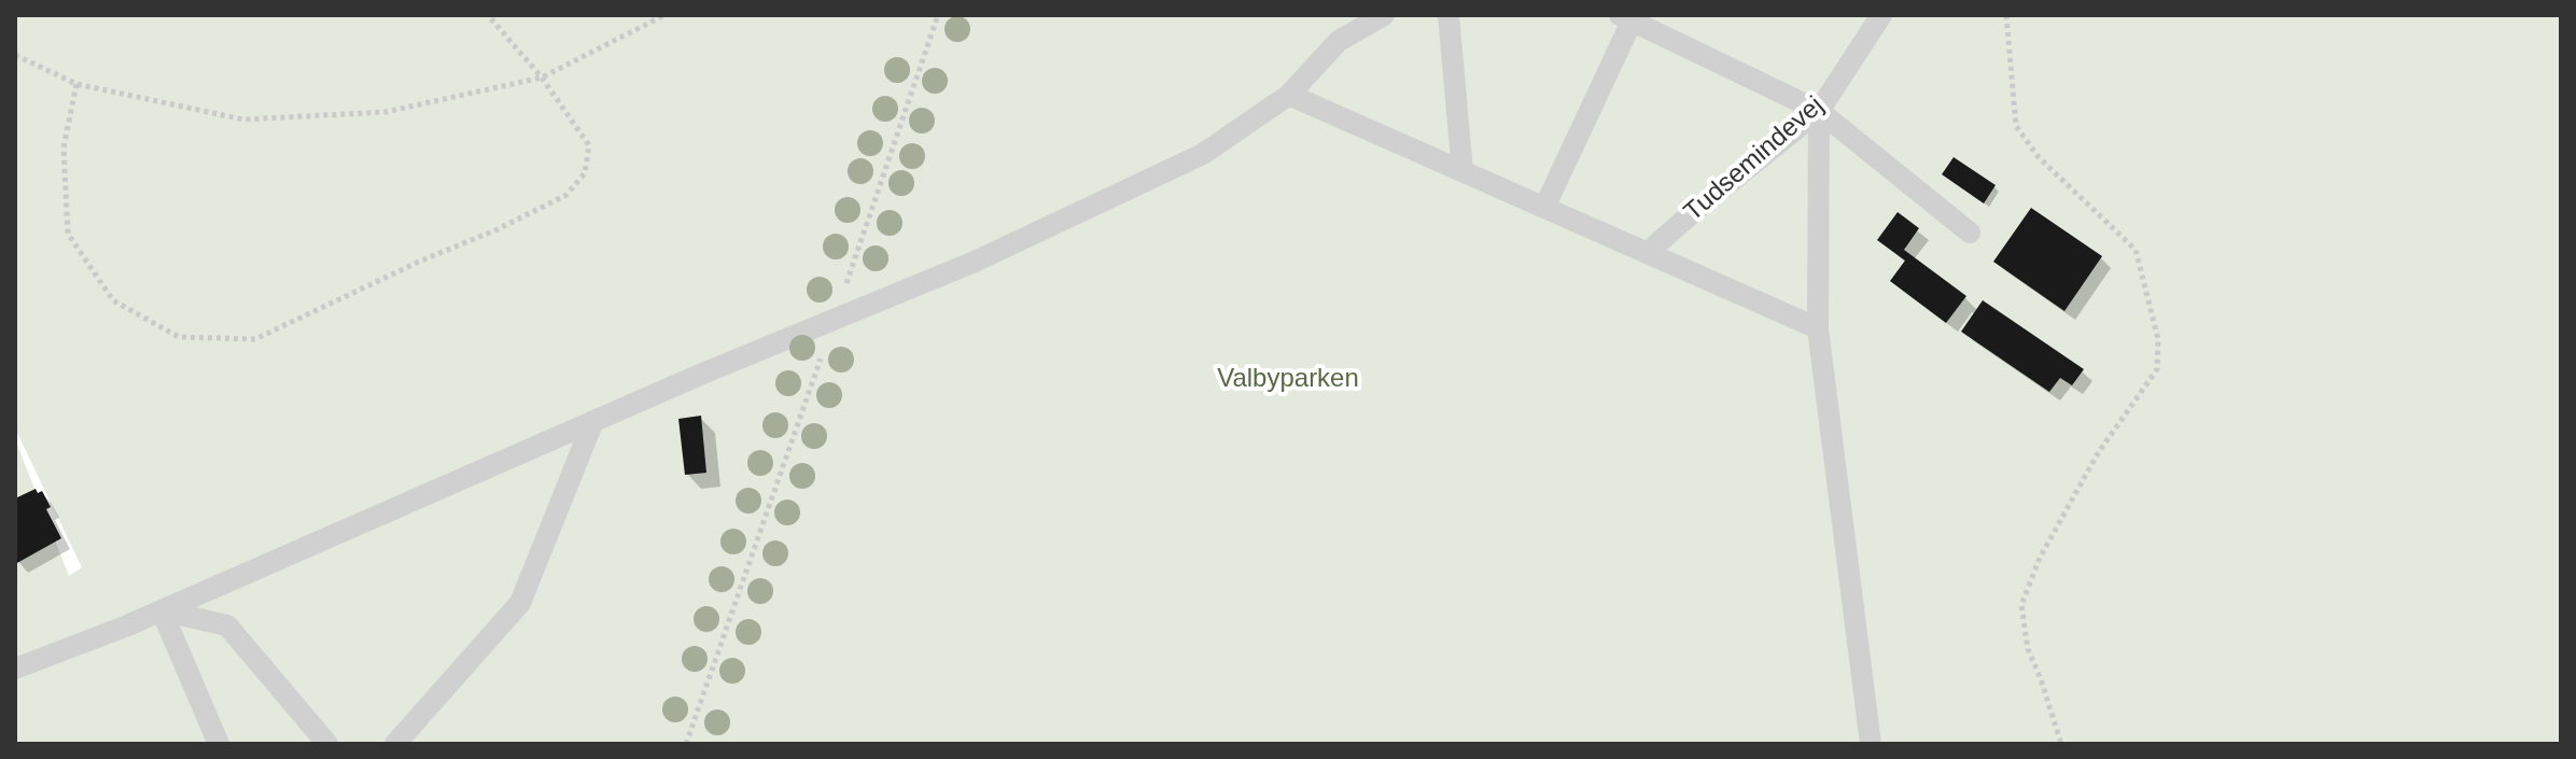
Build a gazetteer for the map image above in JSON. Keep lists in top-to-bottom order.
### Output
{
  "streets": {
    "lane": ["Tudsemindevej"]
  },
  "parks": ["Valbyparken"]
}
